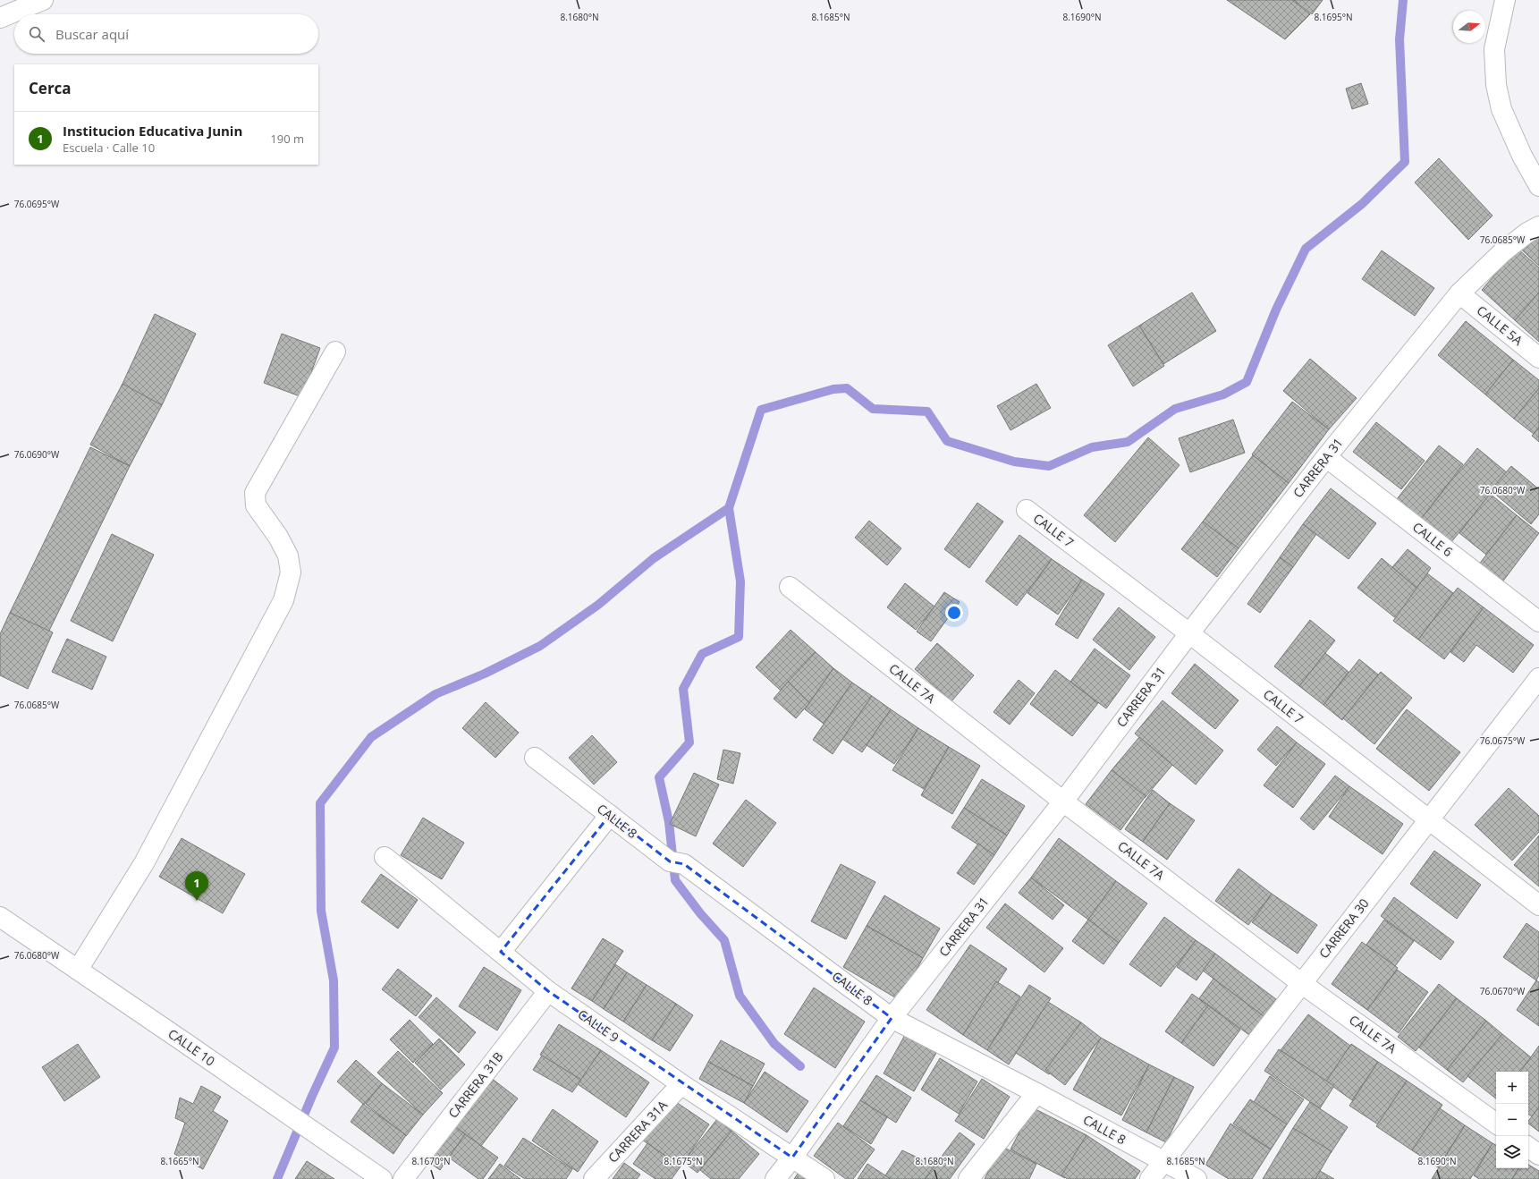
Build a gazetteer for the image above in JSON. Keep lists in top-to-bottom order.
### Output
{
  "streets": {
    "street": [
      "CALLE 5A",
      "CARRERA 31",
      "CALLE 7",
      "CALLE 6",
      "CALLE 7A",
      "CALLE 8",
      "CARRERA 30",
      "CALLE 9",
      "CALLE 10",
      "CARRERA 31B",
      "CARRERA 31A"
    ]
  },
  "crossings": [
    ["CALLE 5A", "CARRERA 31"],
    ["CARRERA 31", "CALLE 7"],
    ["CARRERA 31", "CALLE 6"],
    ["CARRERA 31", "CALLE 7A"],
    ["CARRERA 31", "CALLE 8"],
    ["CARRERA 31", "CALLE 9"],
    ["CALLE 7", "CARRERA 30"],
    ["CALLE 7A", "CARRERA 30"],
    ["CALLE 8", "CARRERA 30"],
    ["CALLE 9", "CARRERA 31B"],
    ["CALLE 9", "CARRERA 31A"]
  ],
  "north": "right",
  "page": {
    "search": "Buscar aquí",
    "heading": "Cerca",
    "list": [
      {
        "mark": "1",
        "name": "Institucion Educativa Junin",
        "note": "Escuela · Calle 10",
        "value": "190 m"
      }
    ],
    "pins": "1",
    "map_buttons": ["+", "−"]
  },
  "coordinates": [
    "8.1680°N",
    "8.1685°N",
    "8.1690°N",
    "8.1695°N",
    "76.0695°W",
    "76.0685°W",
    "76.0690°W",
    "76.0680°W",
    "76.0675°W",
    "76.0670°W",
    "8.1665°N",
    "8.1670°N",
    "8.1675°N"
  ]
}
